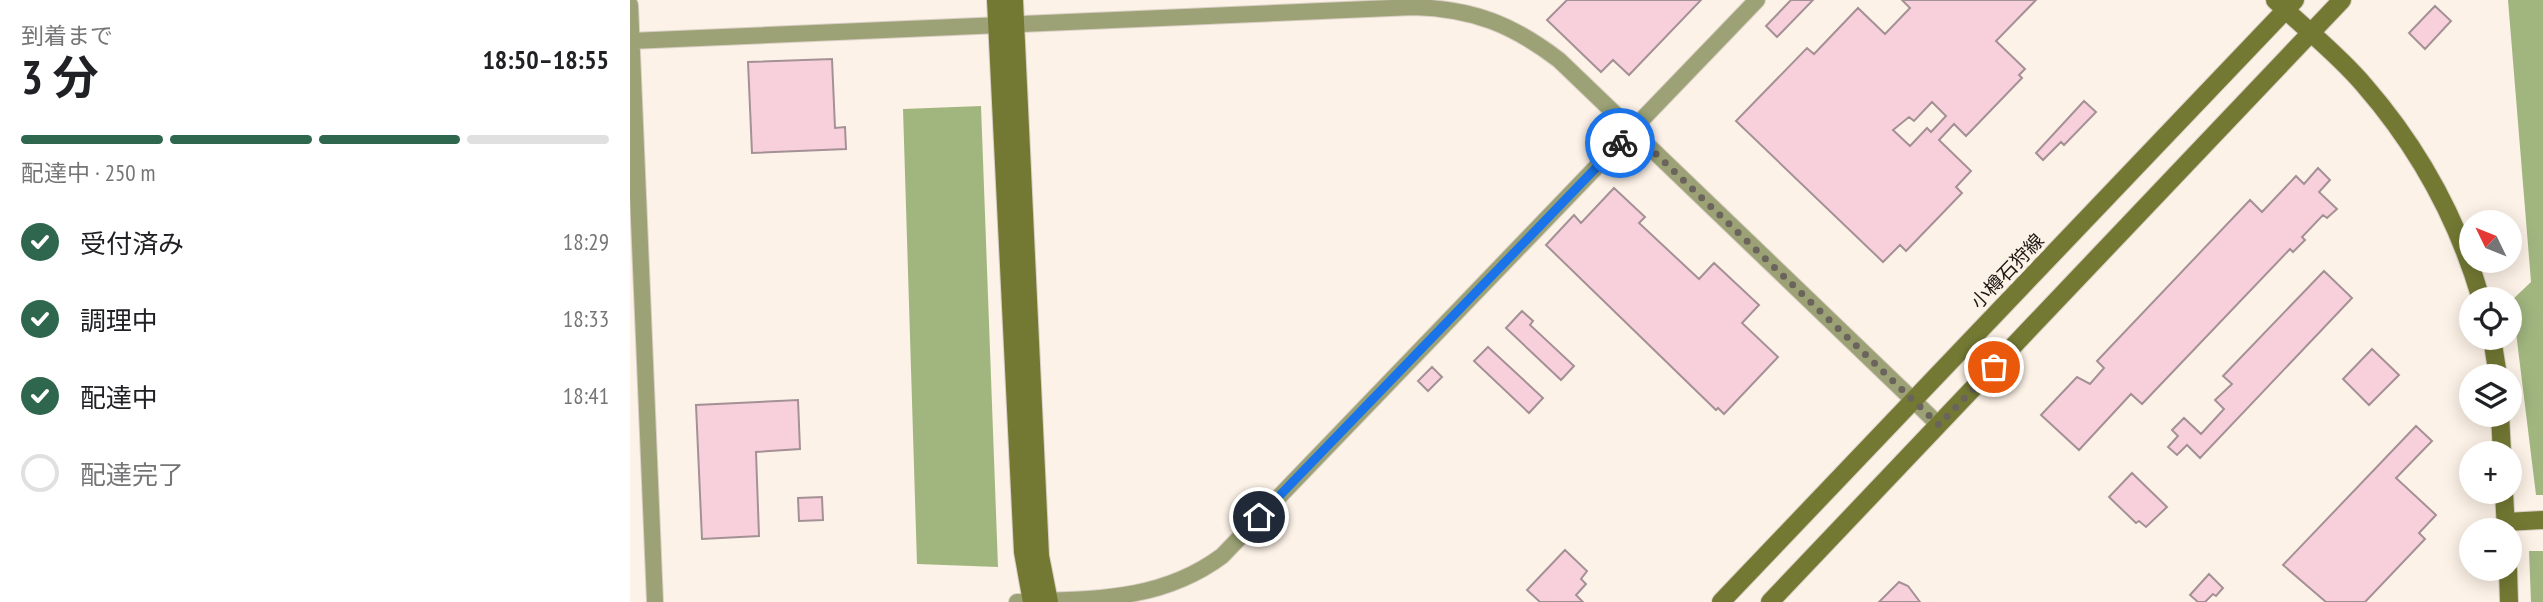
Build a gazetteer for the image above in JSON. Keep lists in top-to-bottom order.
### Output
{
  "streets": {
    "main road": ["小樽石狩線"]
  },
  "north": "top left",
  "page": {
    "heading": ["3 分", "到着まで", "18:50–18:55"],
    "bar": "配達中 · 250 m",
    "list": [
      ["受付済み", "18:29"],
      ["調理中", "18:33"],
      ["配達中", "18:41"],
      "配達完了"
    ],
    "map_buttons": ["+", "−"]
  }
}
